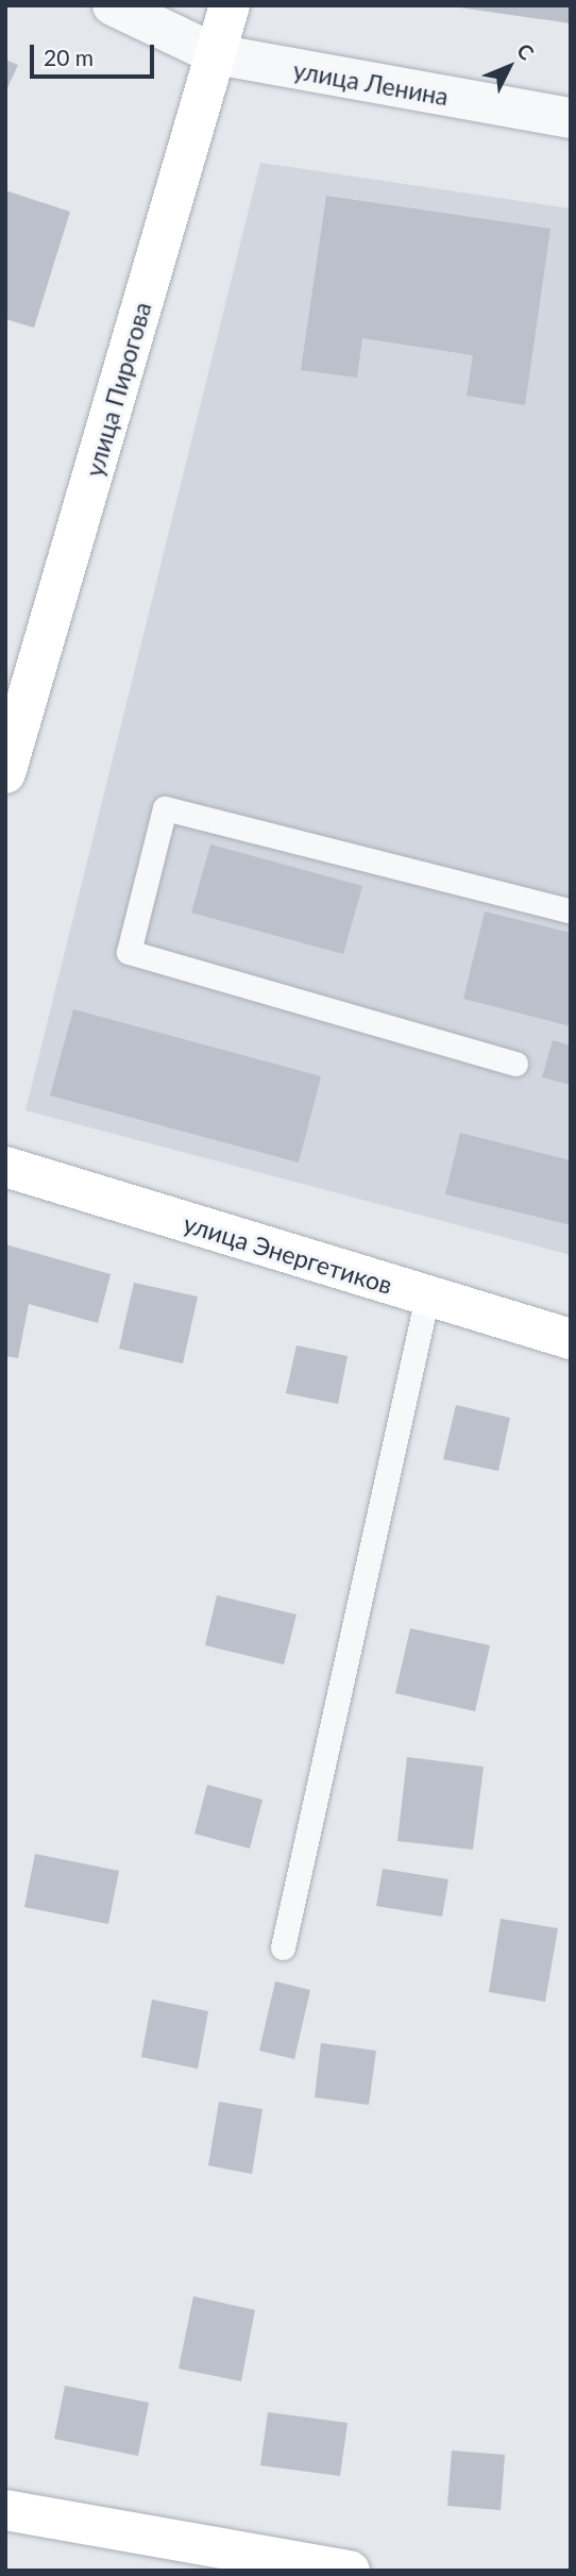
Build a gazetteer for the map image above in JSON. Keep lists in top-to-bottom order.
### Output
{
  "streets": {
    "street": ["улица Ленина", "улица Пирогова", "улица Энергетиков"]
  },
  "crossings": [
    ["улица Ленина", "улица Пирогова"]
  ],
  "scale_bar": "20 m",
  "north": "top right"
}
